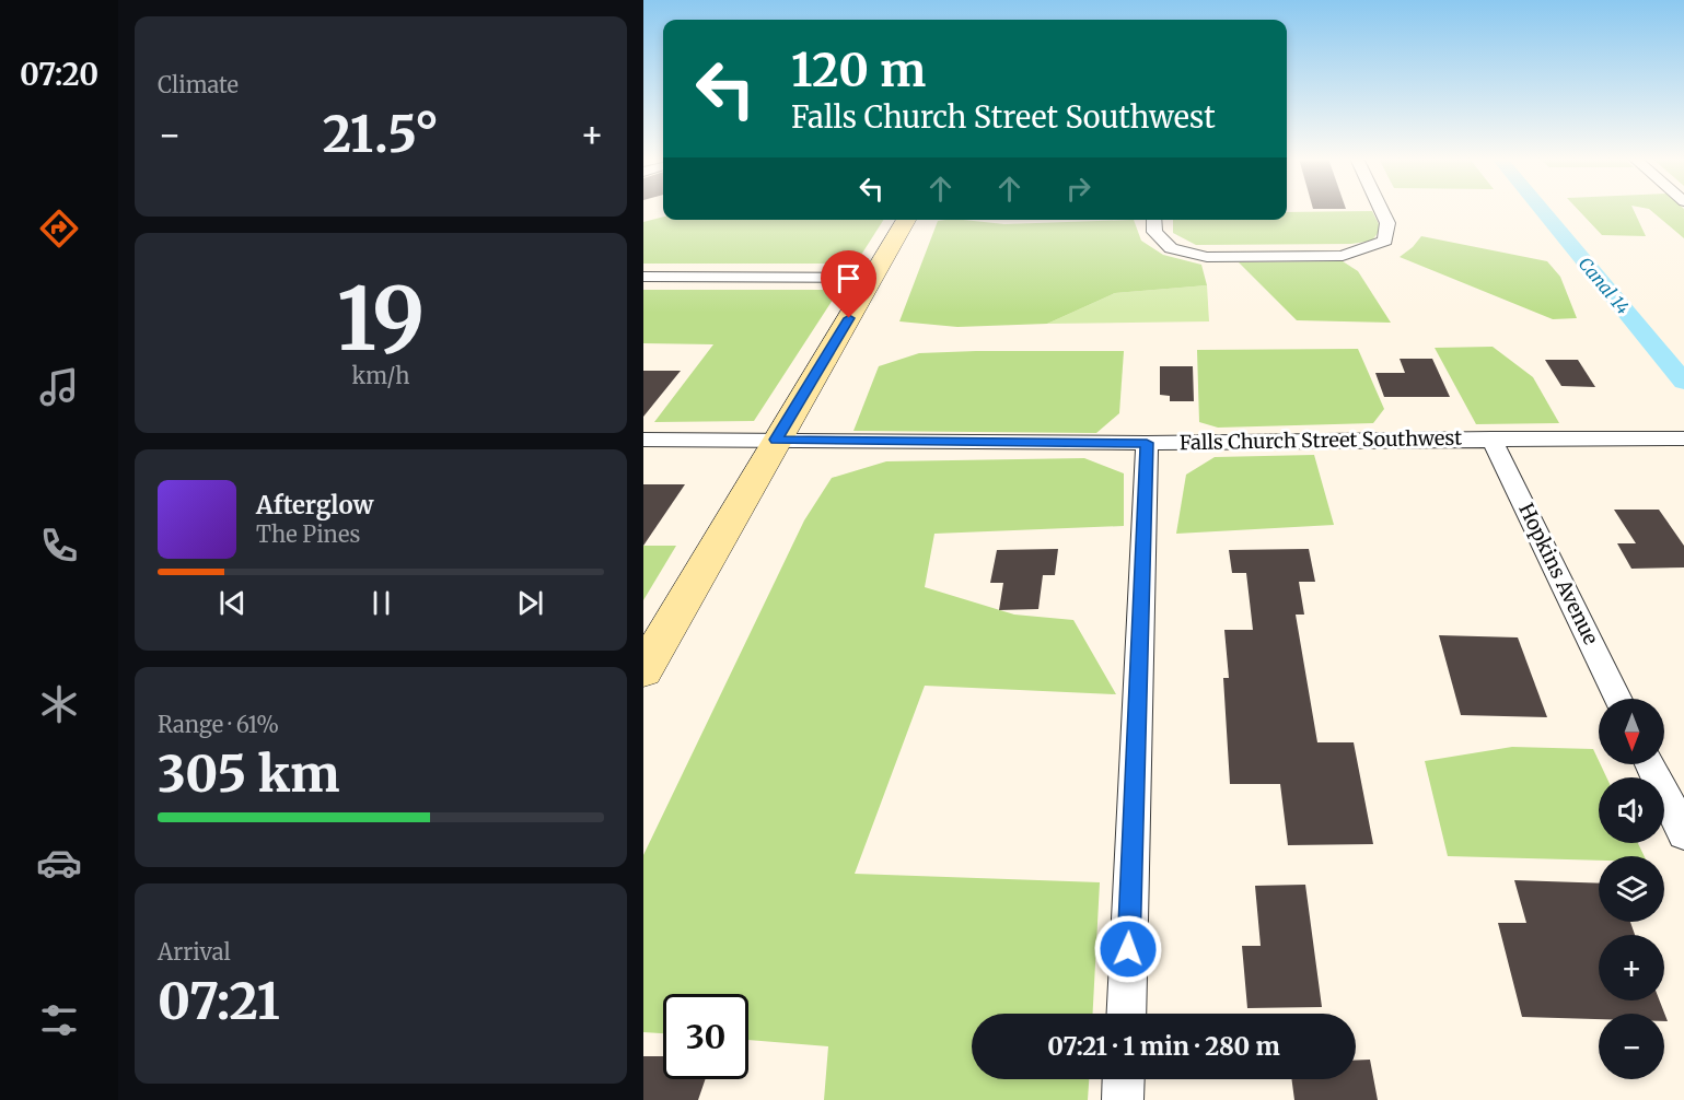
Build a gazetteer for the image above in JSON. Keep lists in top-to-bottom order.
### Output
{
  "streets": {
    "street": ["Falls Church Street Southwest", "Hopkins Avenue"]
  },
  "crossings": [
    ["Falls Church Street Southwest", "Hopkins Avenue"]
  ],
  "water": ["Canal 14"],
  "north": "bottom",
  "page": {
    "tabs": "07:20",
    "tile": [
      "Climate",
      ["19", "km/h"],
      ["Range · 61%", "305 km"],
      ["Arrival", "07:21"]
    ],
    "turn": ["120 m", "Falls Church Street Southwest"],
    "heat": ["−", "21.5°", "+"],
    "song": ["Afterglow", "The Pines"],
    "map_buttons": ["+", "−"],
    "limit": "30",
    "trip": "07:21 · 1 min · 280 m"
  }
}
